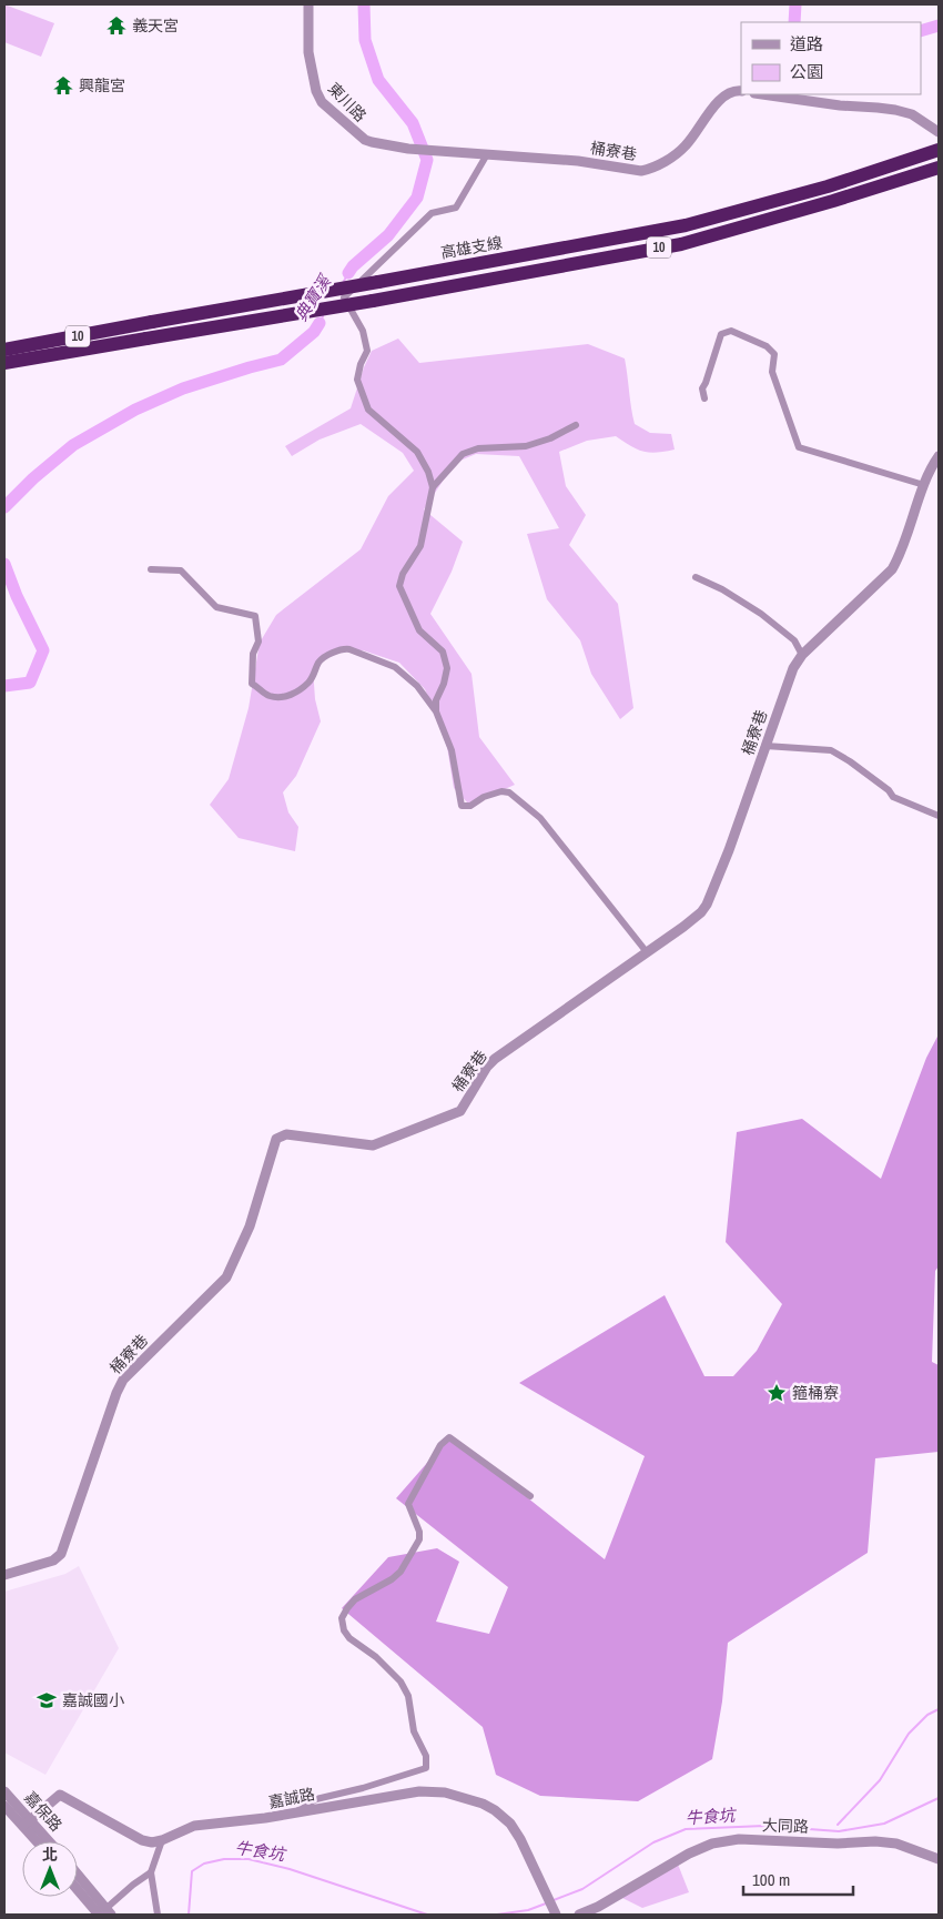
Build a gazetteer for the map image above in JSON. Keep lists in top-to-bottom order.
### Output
{
  "streets": {
    "highway": ["高雄支線", "10"],
    "street": [
      "東川路",
      "桶寮巷",
      "嘉誠路",
      "嘉保路",
      "大同路"
    ]
  },
  "crossings": [
    ["東川路", "桶寮巷"]
  ],
  "water": ["典寶溪", "牛食坑"],
  "places": {
    "temple": ["義天宮", "興龍宮"],
    "place": ["箍桶寮"],
    "school or university": ["嘉誠國小"]
  },
  "legend": ["道路", "公園"],
  "scale_bar": "100 m",
  "north": "top"
}
